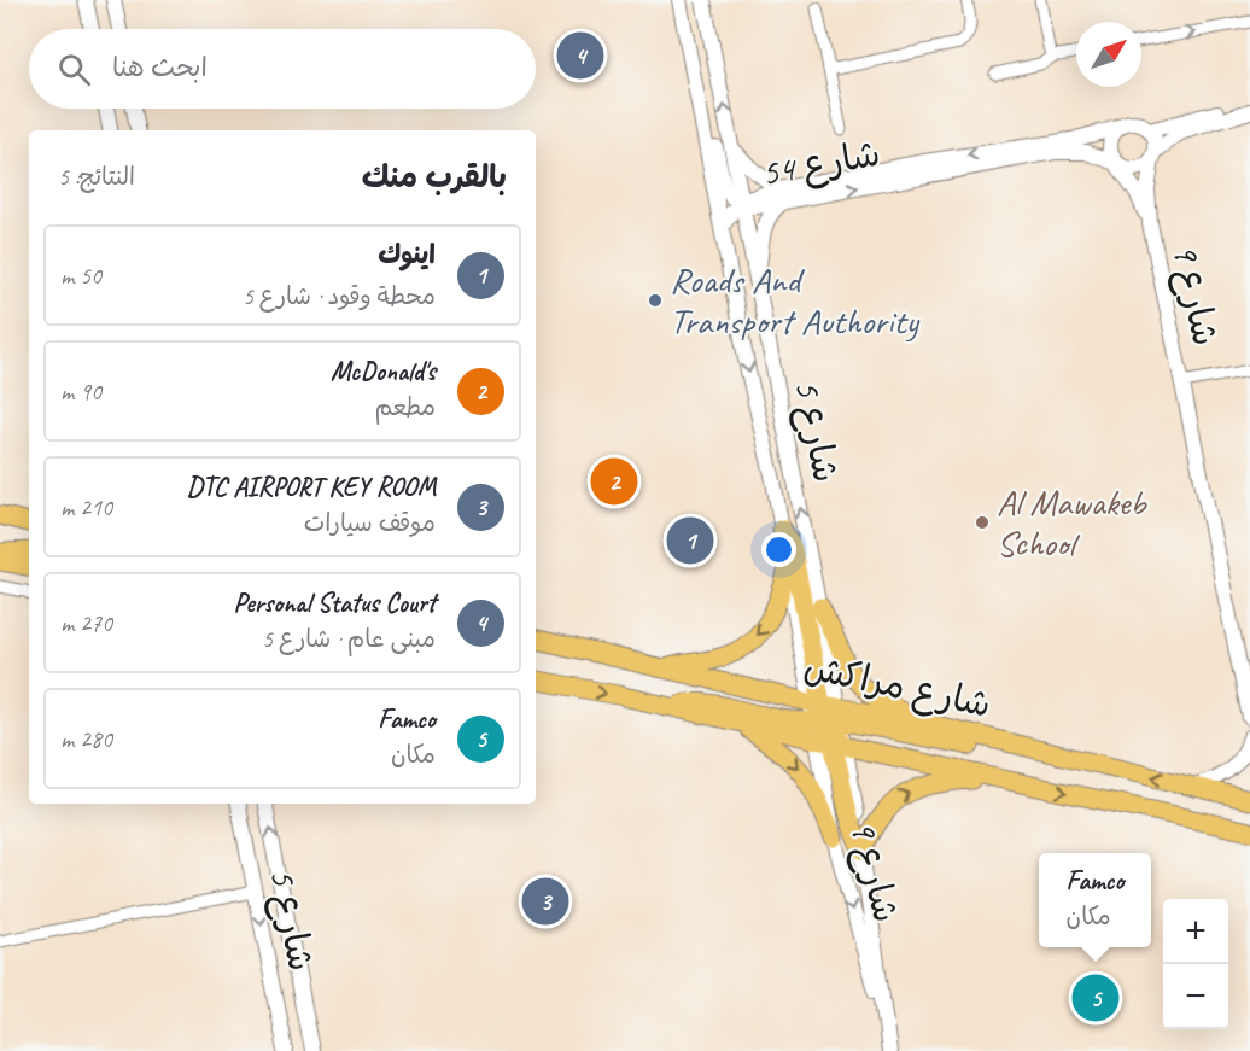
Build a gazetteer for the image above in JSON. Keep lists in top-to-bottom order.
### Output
{
  "streets": {
    "main road": ["شارع مراكش"],
    "street": ["شارع 54", "شارع 9", "شارع 5"]
  },
  "crossings": [
    ["شارع 54", "شارع 9"],
    ["شارع 54", "شارع 5"],
    ["شارع 9", "شارع 5"],
    ["شارع 9", "شارع مراكش"],
    ["شارع 5", "شارع مراكش"]
  ],
  "places": ["Roads And Transport Authority", "Al Mawakeb School"],
  "north": "top right",
  "page": {
    "pins": [
      "4",
      "2",
      "1",
      "3",
      "5"
    ],
    "search": "ابحث هنا",
    "heading": ["بالقرب منك", "النتائج: 5"],
    "list": [
      {
        "mark": "1",
        "name": "اينوك",
        "note": "محطة وقود · شارع 5",
        "value": "50 m"
      },
      {
        "mark": "2",
        "name": "McDonald's",
        "note": "مطعم",
        "value": "90 m"
      },
      {
        "mark": "3",
        "name": "DTC AIRPORT KEY ROOM",
        "note": "موقف سيارات",
        "value": "210 m"
      },
      {
        "mark": "4",
        "name": "Personal Status Court",
        "note": "مبنى عام · شارع 5",
        "value": "270 m"
      },
      {
        "mark": "5",
        "name": "Famco",
        "note": "مكان",
        "value": "280 m"
      }
    ],
    "popup": ["Famco", "مكان"],
    "map_buttons": ["+", "−"]
  }
}
